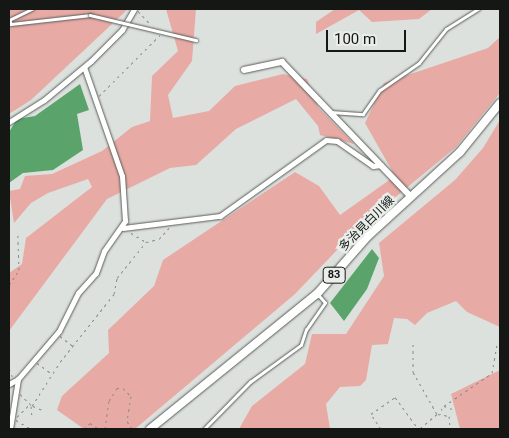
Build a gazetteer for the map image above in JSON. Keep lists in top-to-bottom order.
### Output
{
  "streets": {
    "main road": ["多治見白川線", "83"]
  },
  "scale_bar": "100 m"
}
